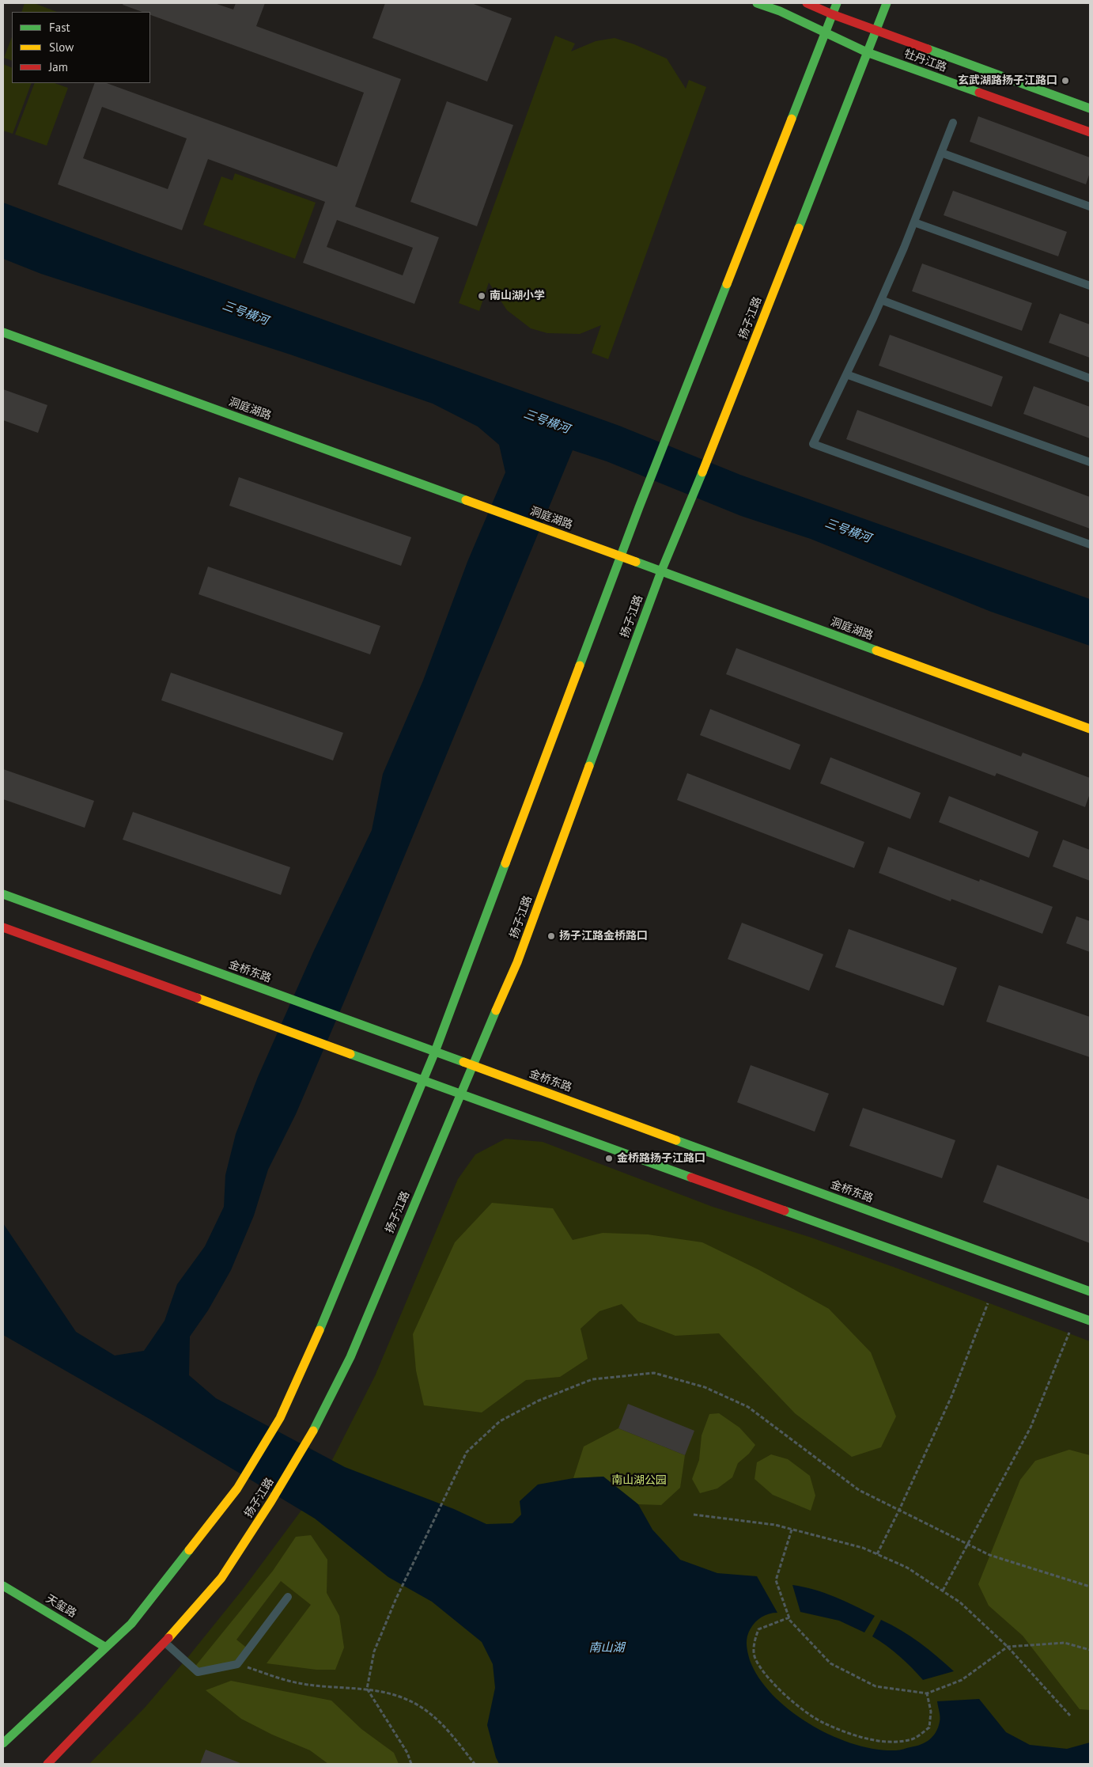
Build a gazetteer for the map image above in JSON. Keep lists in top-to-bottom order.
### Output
{
  "streets": {
    "street": [
      "牡丹江路",
      "扬子江路",
      "洞庭湖路",
      "金桥东路",
      "天玺路"
    ]
  },
  "crossings": [
    ["牡丹江路", "扬子江路"],
    ["扬子江路", "洞庭湖路"],
    ["扬子江路", "金桥东路"]
  ],
  "water": ["三号横河", "南山湖"],
  "parks": ["南山湖公园"],
  "places": [
    "玄武湖路扬子江路口",
    "南山湖小学",
    "扬子江路金桥路口",
    "金桥路扬子江路口"
  ],
  "legend": ["Fast", "Slow", "Jam"]
}
